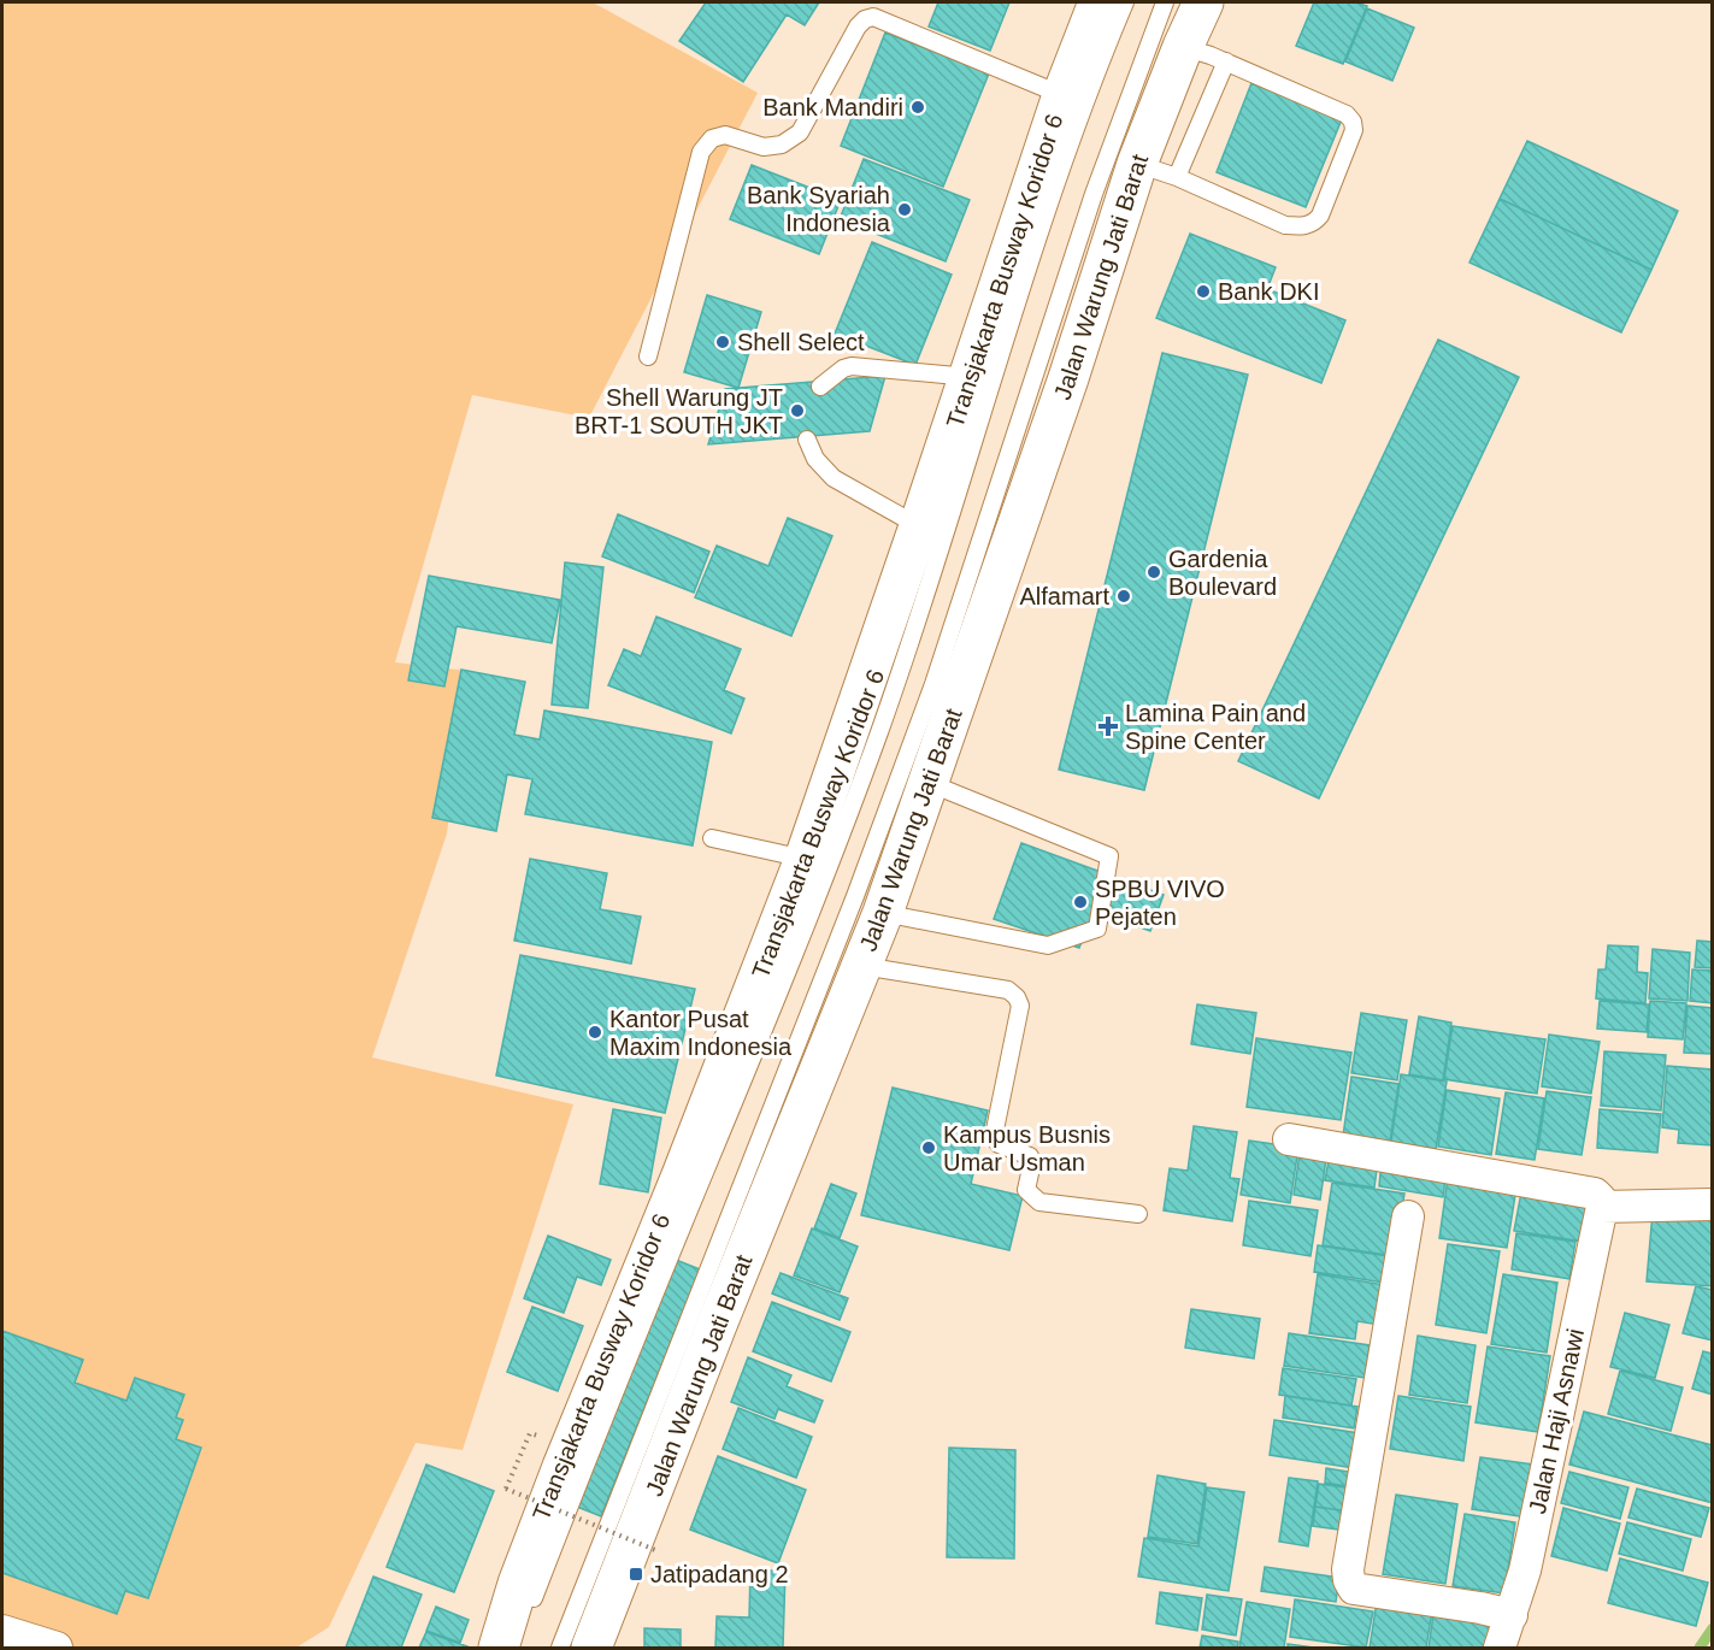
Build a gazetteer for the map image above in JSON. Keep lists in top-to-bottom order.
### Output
{
  "streets": {
    "main road": ["Jalan Warung Jati Barat"],
    "street": ["Jalan Haji Asnawi"],
    "lane": ["Transjakarta Busway Koridor 6"]
  },
  "places": {
    "other": [
      "Bank Mandiri",
      "Bank Syariah Indonesia",
      "Bank DKI",
      "Shell Select",
      "Shell Warung JT BRT-1 SOUTH JKT",
      "Gardenia Boulevard",
      "Alfamart",
      "SPBU VIVO Pejaten",
      "Kantor Pusat Maxim Indonesia",
      "Kampus Busnis Umar Usman"
    ],
    "health": ["Lamina Pain and Spine Center"],
    "transit": ["Jatipadang 2"]
  }
}
